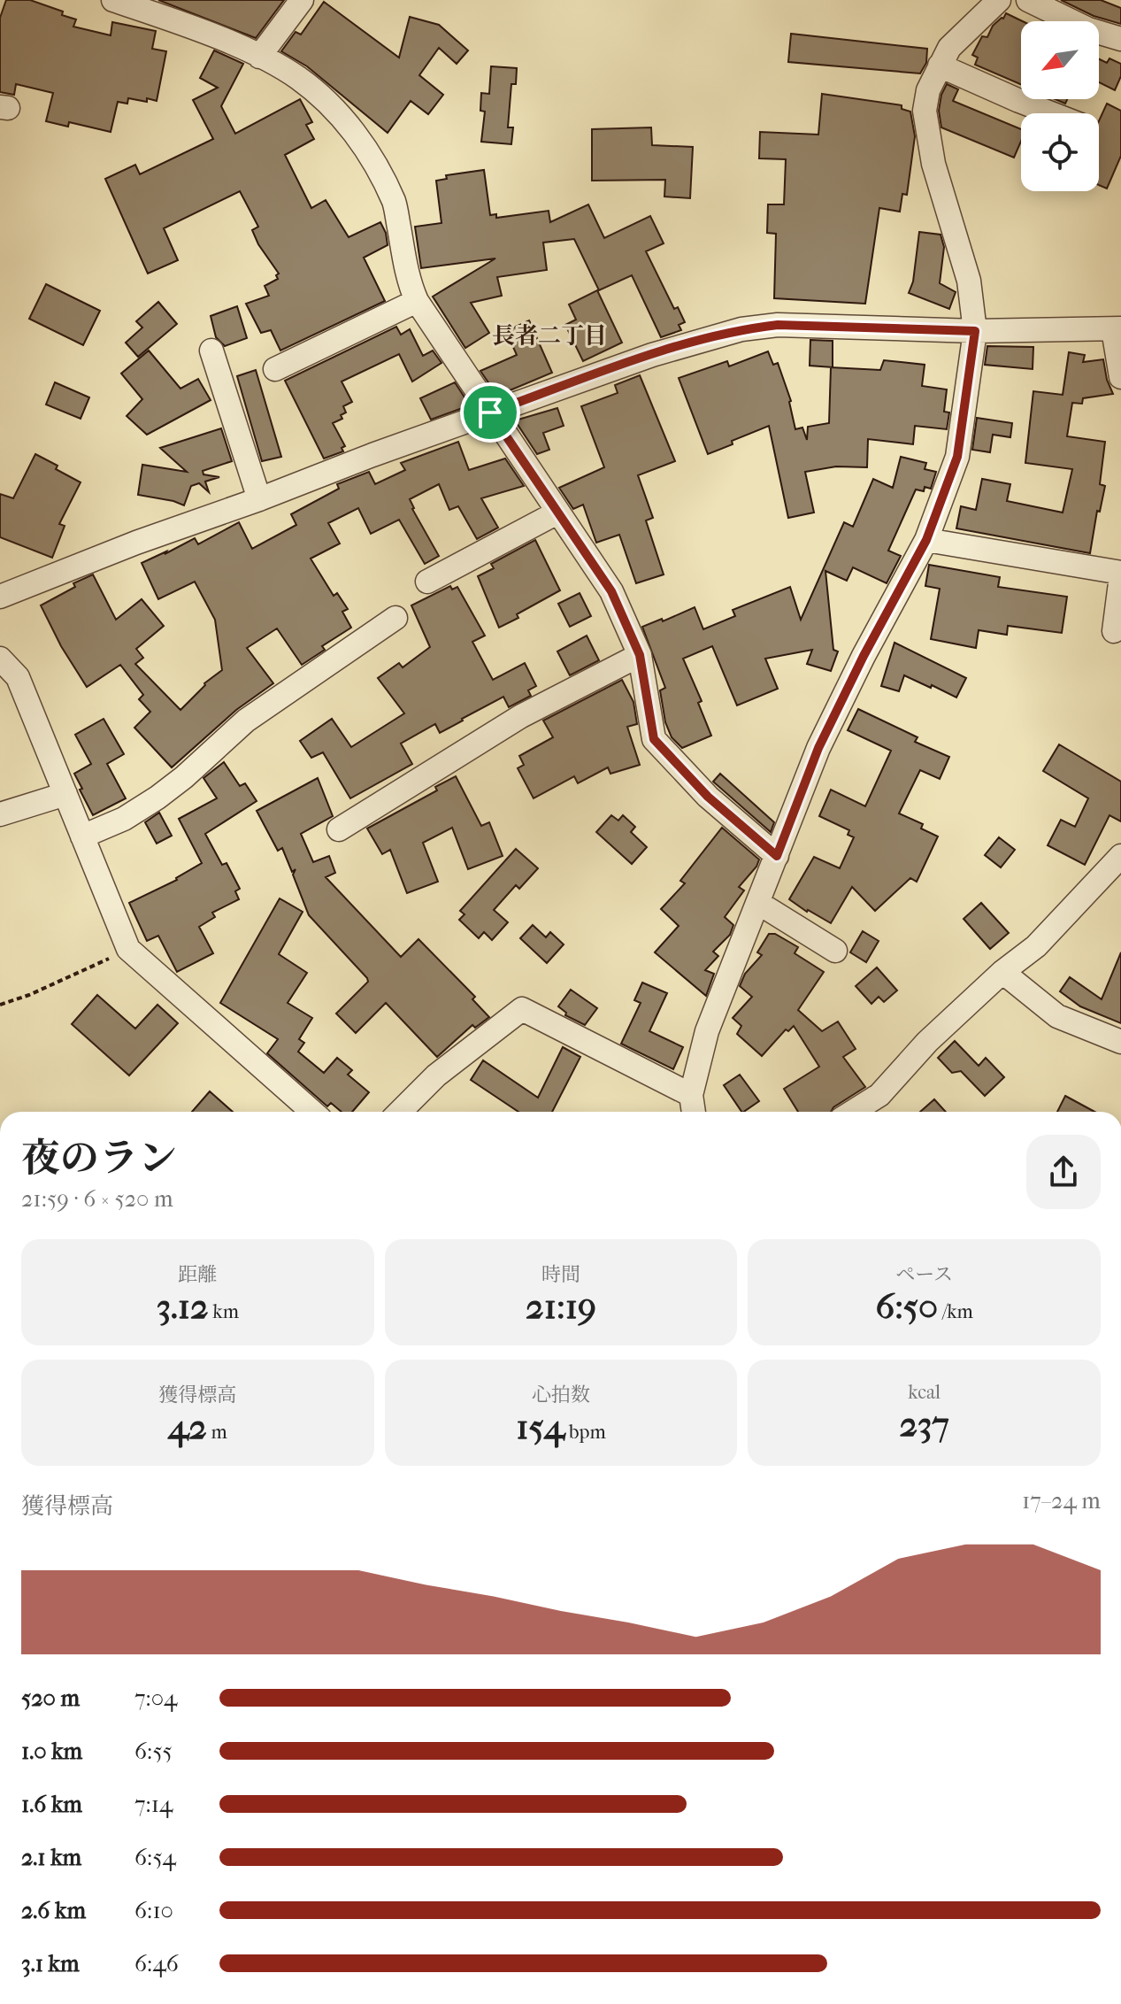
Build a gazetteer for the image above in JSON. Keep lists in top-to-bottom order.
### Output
{
  "districts": ["長者二丁目"],
  "north": "bottom left",
  "page": {
    "heading": ["夜のラン", "21:59 · 6 × 520 m"],
    "stats": [
      ["距離", "3.12 km"],
      ["時間", "21:19"],
      ["ペース", "6:50 /km"],
      ["獲得標高", "42 m"],
      ["心拍数", "154 bpm"],
      ["kcal", "237"]
    ],
    "chart": ["獲得標高", "17–24 m"],
    "list": [
      {
        "name": "520 m",
        "note": "7:04"
      },
      {
        "name": "1.0 km",
        "note": "6:55"
      },
      {
        "name": "1.6 km",
        "note": "7:14"
      },
      {
        "name": "2.1 km",
        "note": "6:54"
      },
      {
        "name": "2.6 km",
        "note": "6:10"
      },
      {
        "name": "3.1 km",
        "note": "6:46"
      }
    ]
  }
}
